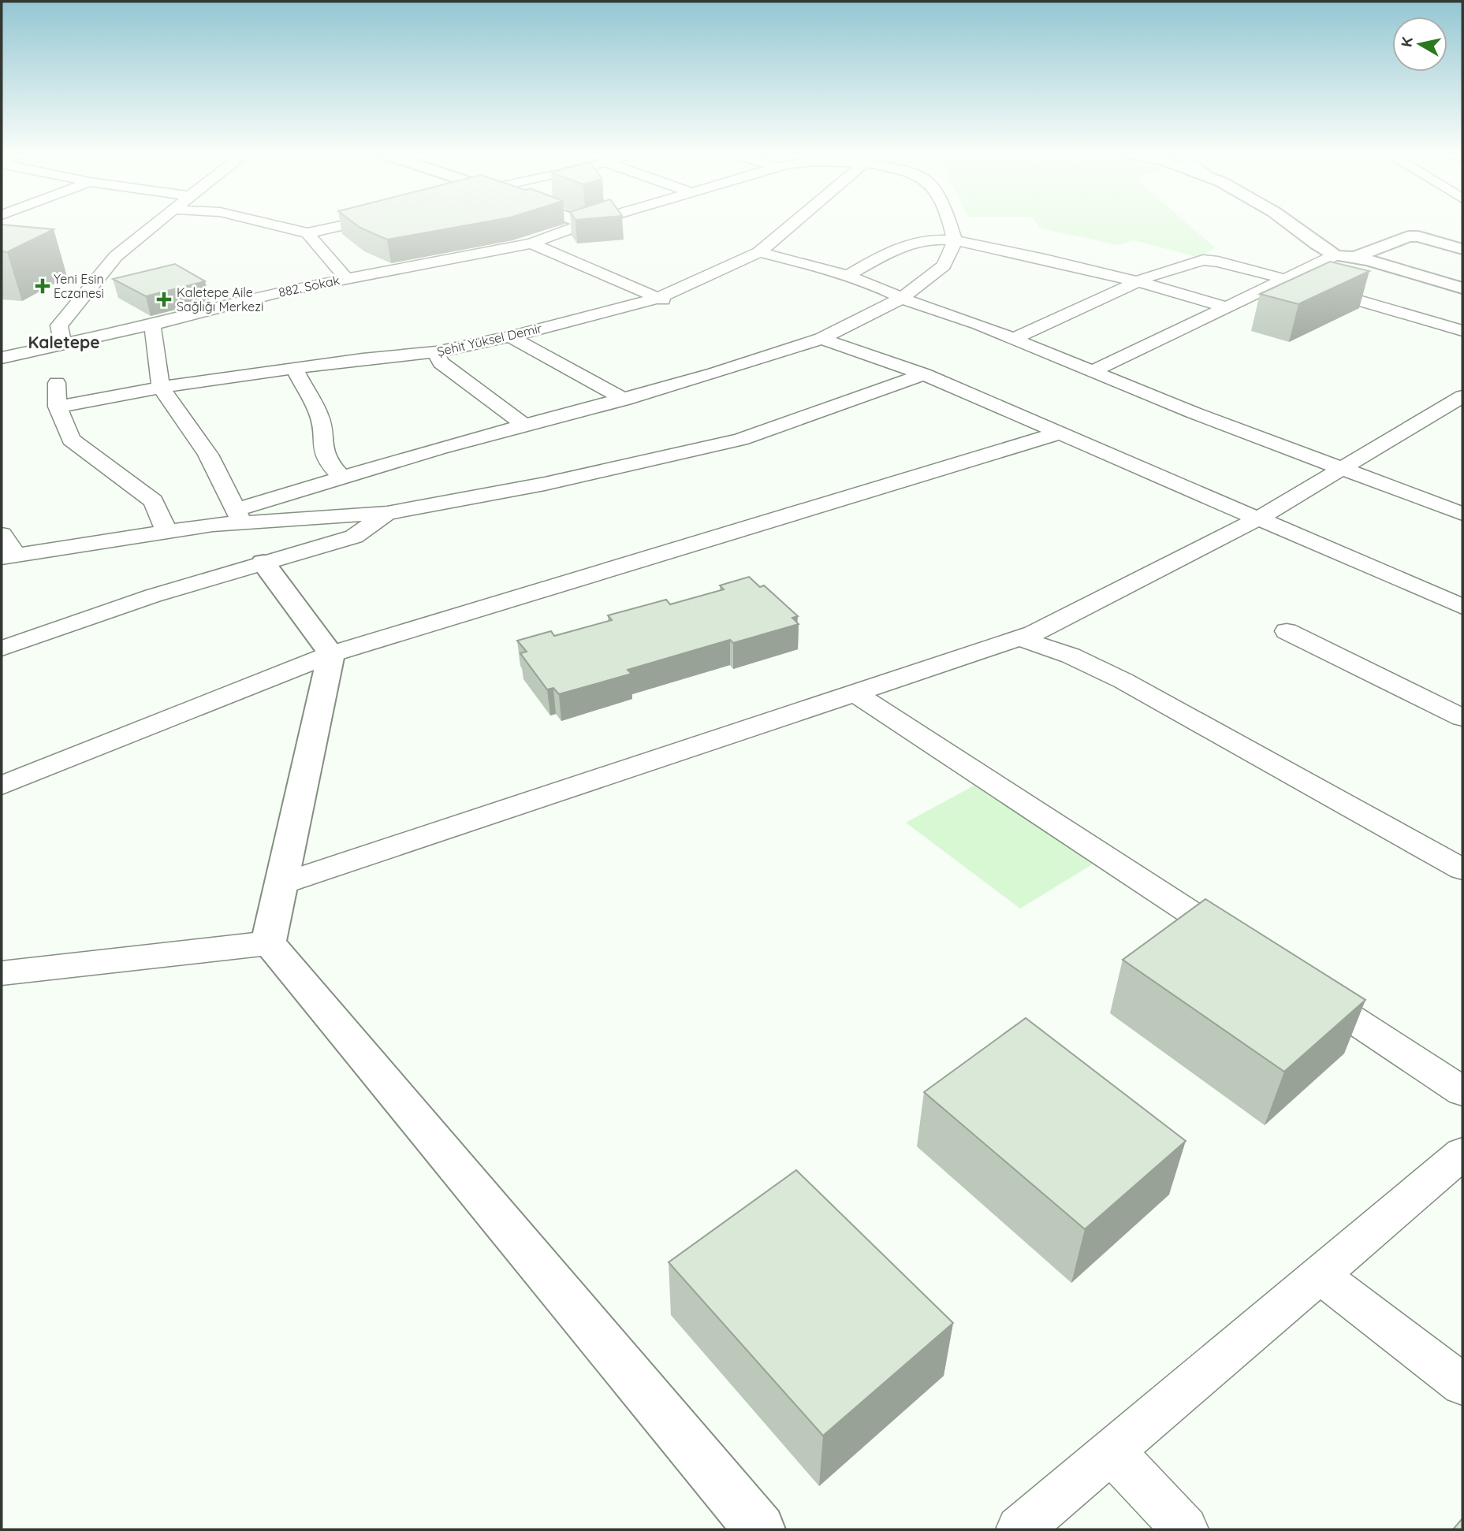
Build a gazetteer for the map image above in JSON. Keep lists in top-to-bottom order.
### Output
{
  "streets": {
    "street": ["882. Sokak", "Şehit Yüksel Demir"]
  },
  "districts": ["Kaletepe"],
  "places": {
    "health": ["Yeni Esin Eczanesi", "Kaletepe Aile Sağlığı Merkezi"]
  },
  "north": "left"
}
